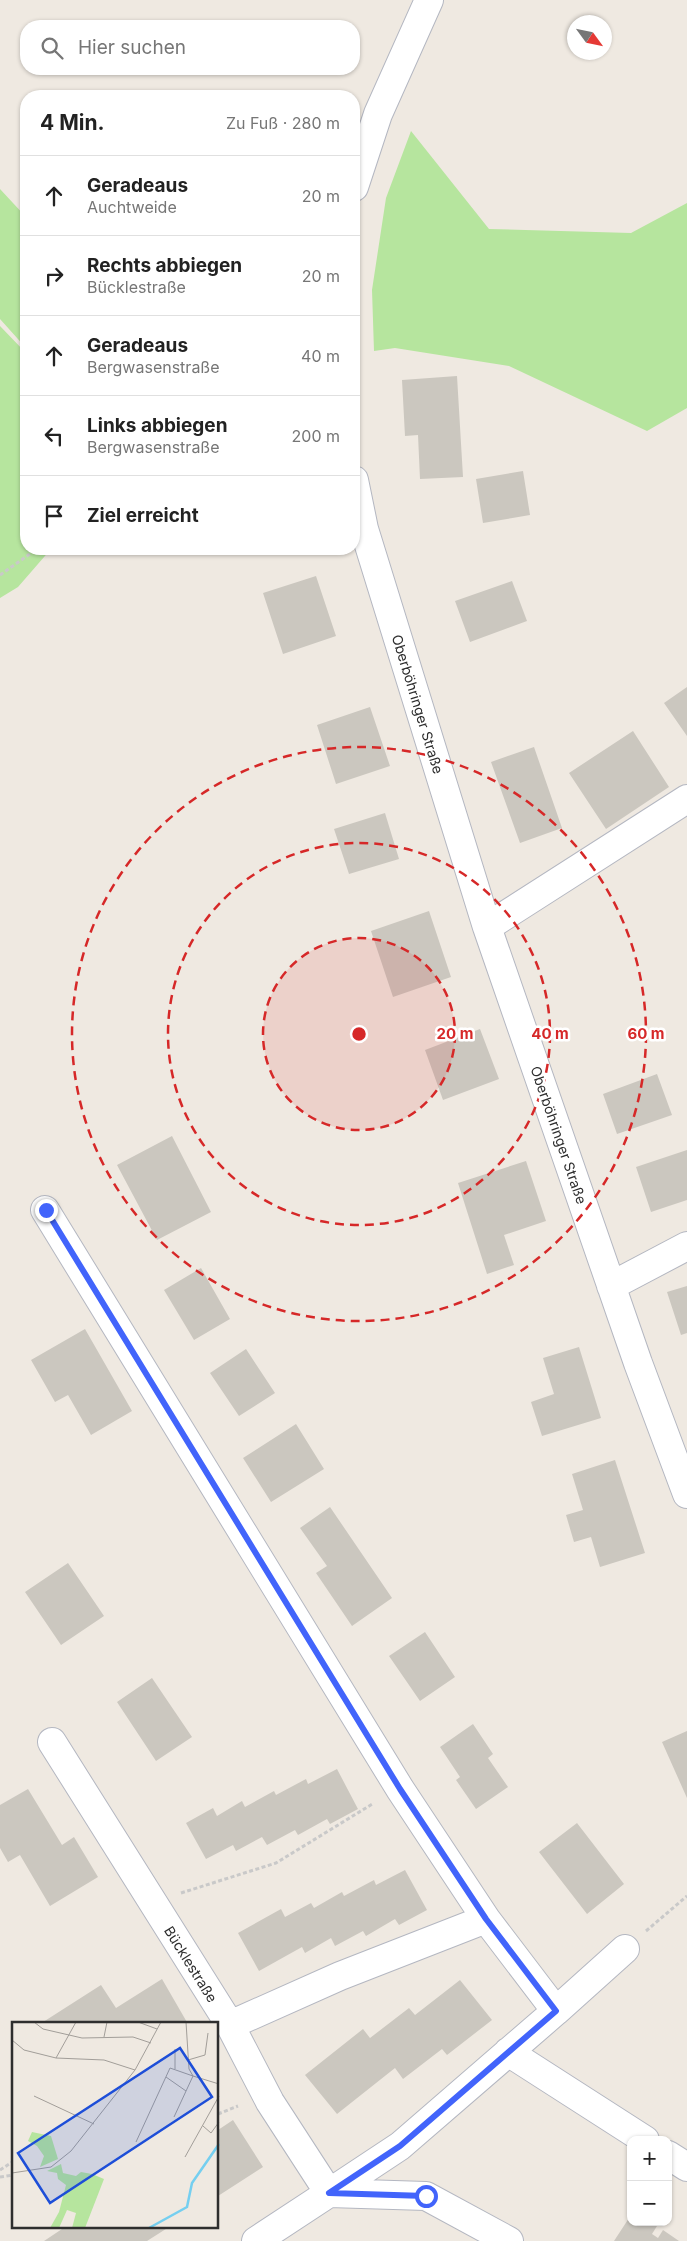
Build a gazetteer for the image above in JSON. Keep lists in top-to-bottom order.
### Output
{
  "streets": {
    "street": ["Oberböhringer Straße", "Bücklestraße"]
  },
  "north": "bottom right",
  "page": {
    "search": "Hier suchen",
    "heading": ["4 Min.", "Zu Fuß · 280 m"],
    "list": [
      ["Geradeaus", "Auchtweide", "20 m"],
      ["Rechts abbiegen", "Bücklestraße", "20 m"],
      ["Geradeaus", "Bergwasenstraße", "40 m"],
      ["Links abbiegen", "Bergwasenstraße", "200 m"],
      "Ziel erreicht"
    ],
    "map_buttons": ["+", "−"]
  },
  "rings": ["20 m", "40 m", "60 m"]
}
